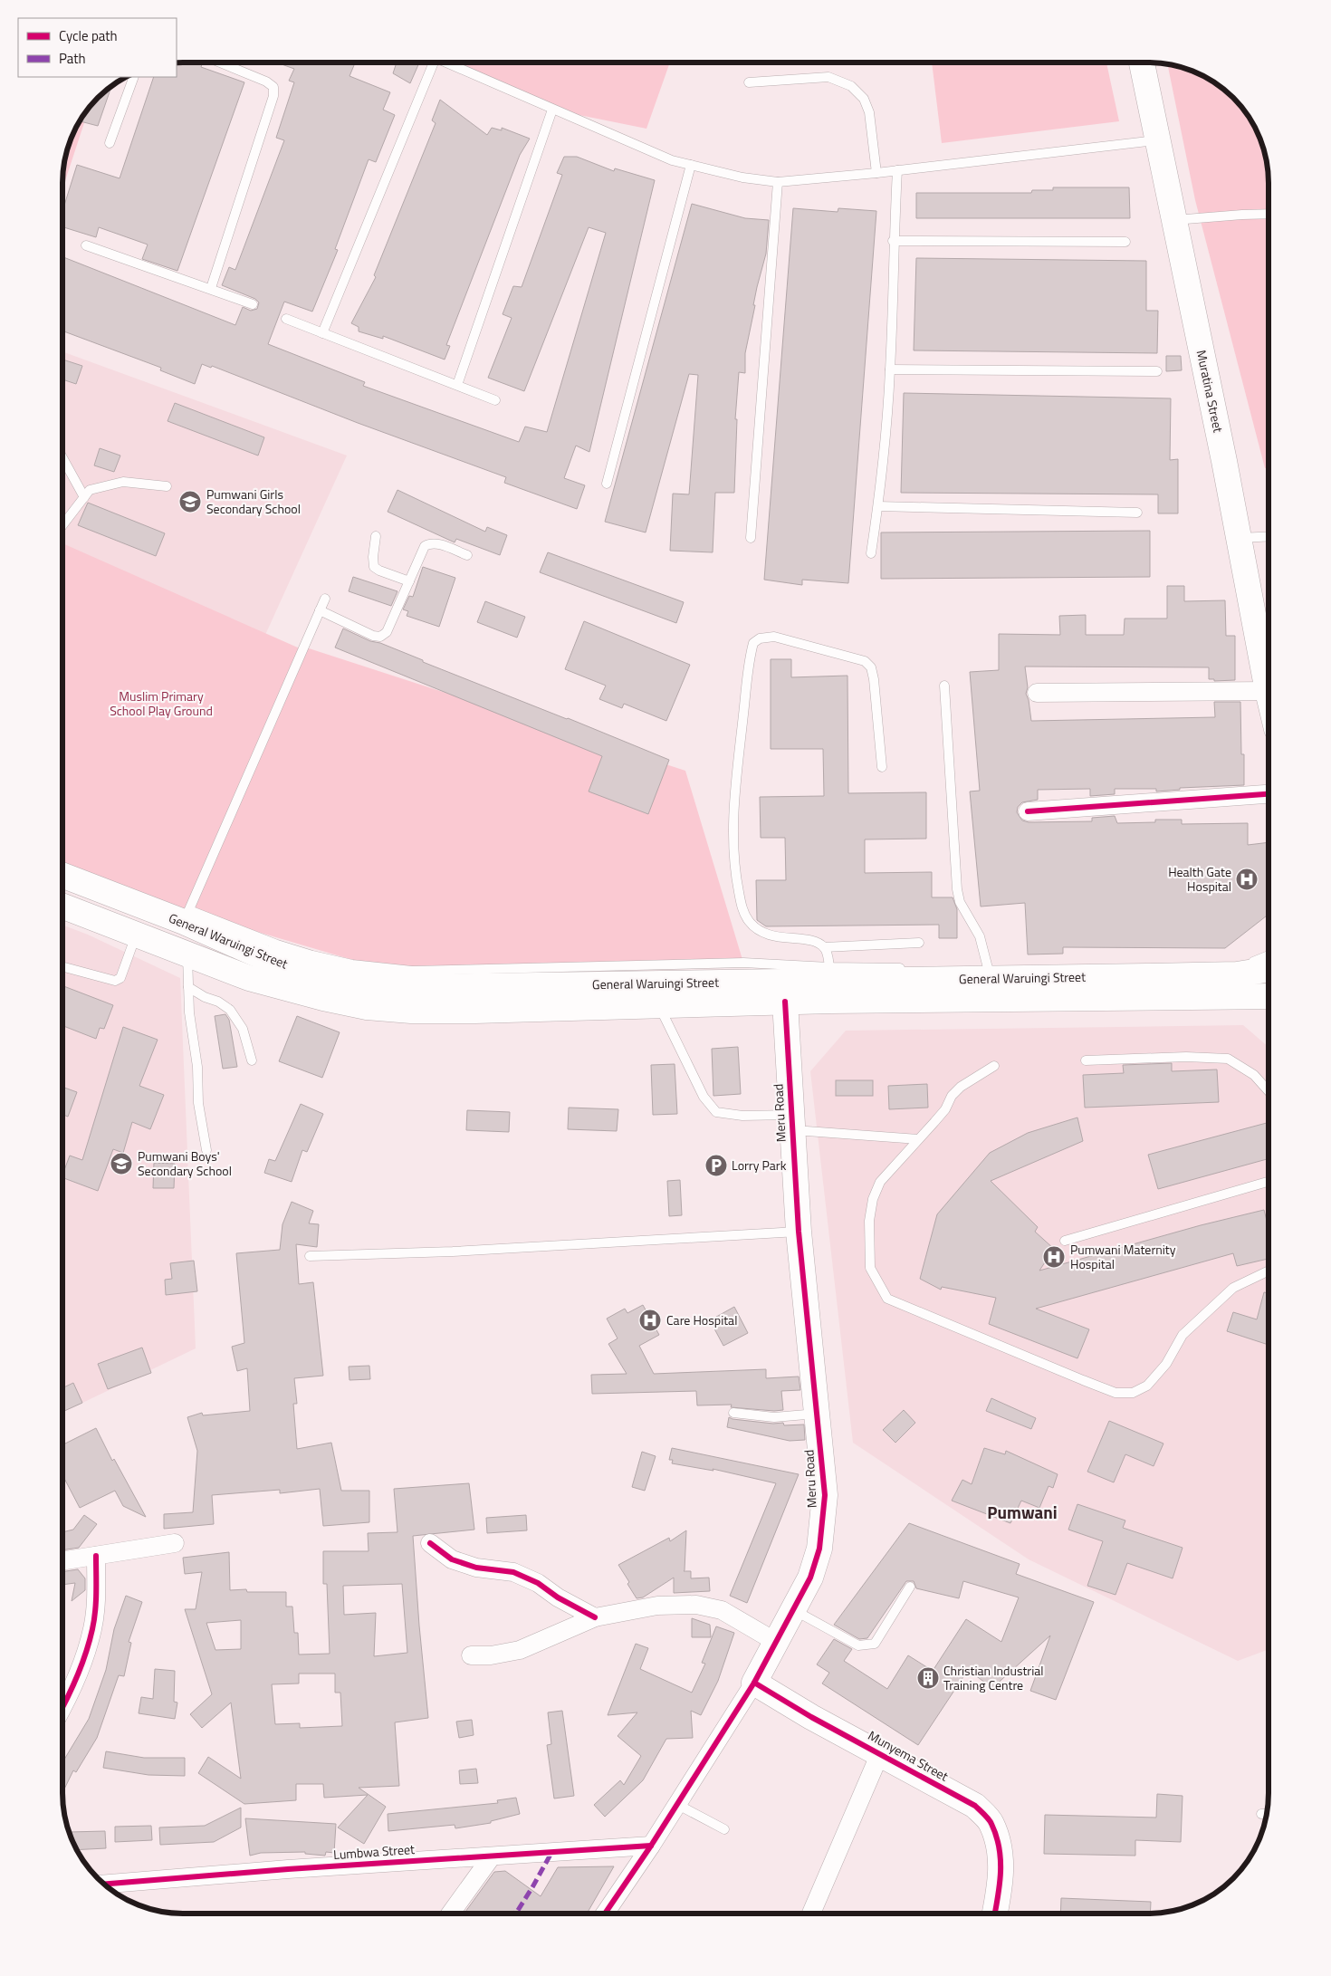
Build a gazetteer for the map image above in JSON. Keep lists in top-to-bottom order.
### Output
{
  "streets": {
    "main road": [
      "Muratina Street",
      "General Waruingi Street",
      "Meru Road",
      "Munyema Street"
    ],
    "street": ["Lumbwa Street"]
  },
  "crossings": [
    ["General Waruingi Street", "Meru Road"],
    ["Meru Road", "Munyema Street"],
    ["Meru Road", "Lumbwa Street"]
  ],
  "districts": ["Pumwani"],
  "parks": ["Muslim Primary School Play Ground"],
  "places": {
    "school or university": ["Pumwani Girls Secondary School", "Pumwani Boys' Secondary School"],
    "hospital": ["Health Gate Hospital", "Pumwani Maternity Hospital", "Care Hospital"],
    "parking": ["Lorry Park"],
    "building": ["Christian Industrial Training Centre"]
  },
  "legend": ["Cycle path", "Path"]
}
